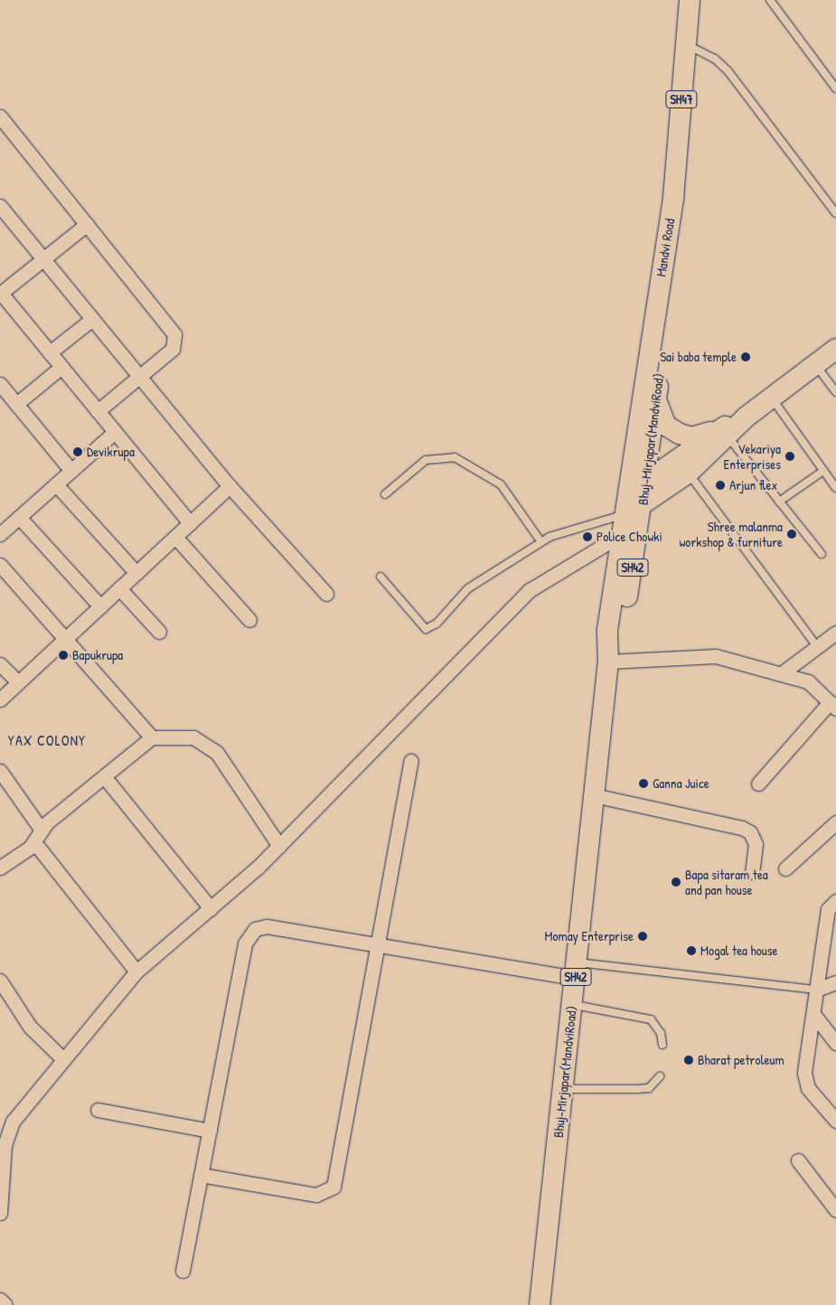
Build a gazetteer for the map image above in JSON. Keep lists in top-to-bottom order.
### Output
{
  "streets": {
    "main road": [
      "SH47",
      "Mandvi Road",
      "Bhuj-Mirjapar(MandviRoad)",
      "SH42"
    ]
  },
  "crossings": [
    ["Mandvi Road", "Bhuj-Mirjapar(MandviRoad)"]
  ],
  "districts": ["YAX COLONY"],
  "places": [
    "Sai baba temple",
    "Devikrupa",
    "Vekariya Enterprises",
    "Arjun flex",
    "Shree malanma workshop & furniture",
    "Police Chowki",
    "Bapukrupa",
    "Ganna Juice",
    "Bapa sitaram tea and pan house",
    "Momay Enterprise",
    "Mogal tea house",
    "Bharat petroleum"
  ]
}
